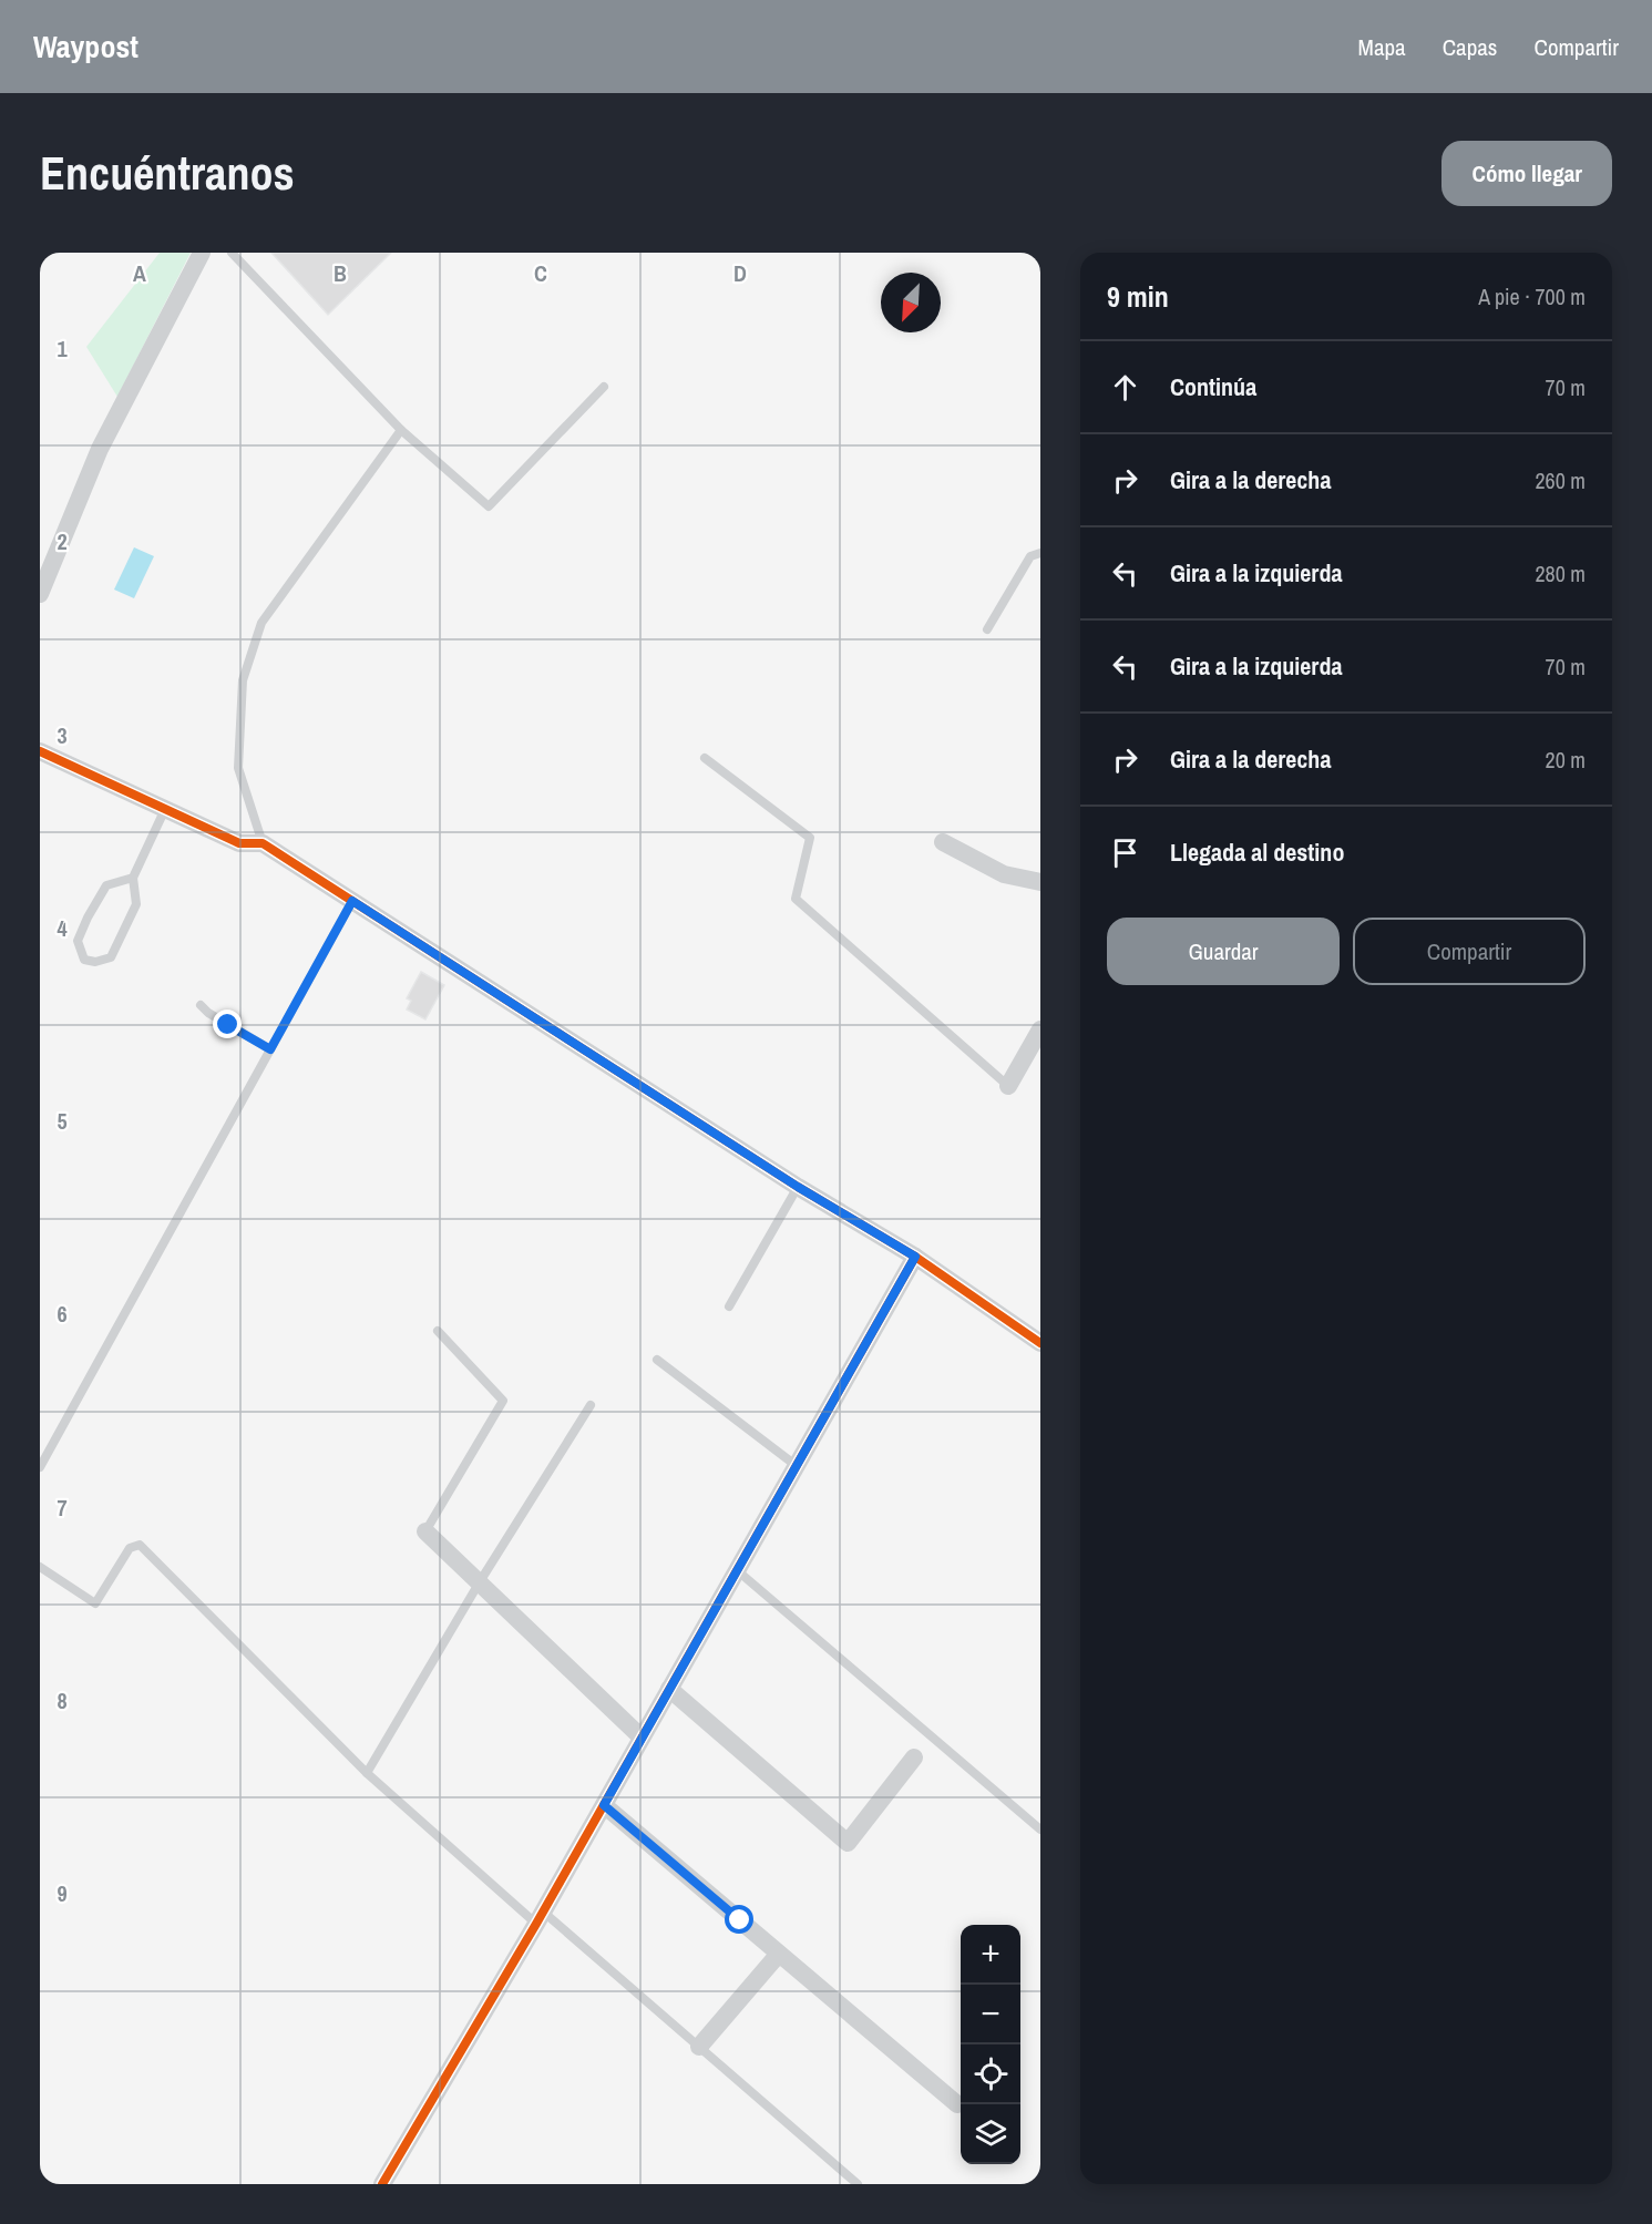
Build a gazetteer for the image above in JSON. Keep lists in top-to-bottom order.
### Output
{
  "north": "bottom left",
  "page": {
    "header": "Waypost",
    "nav": ["Mapa", "Capas", "Compartir"],
    "buttons": [
      "Cómo llegar",
      ["Guardar", "Compartir"]
    ],
    "title": "Encuéntranos",
    "heading": ["9 min", "A pie · 700 m"],
    "list": [
      ["Continúa", "70 m"],
      ["Gira a la derecha", "260 m"],
      ["Gira a la izquierda", "280 m"],
      ["Gira a la izquierda", "70 m"],
      ["Gira a la derecha", "20 m"],
      "Llegada al destino"
    ],
    "map_buttons": ["+", "−"]
  },
  "grid": {
    "columns": [
      "A",
      "B",
      "C",
      "D"
    ],
    "rows": [
      "1",
      "2",
      "3",
      "4",
      "5",
      "6",
      "7",
      "8",
      "9"
    ]
  }
}
